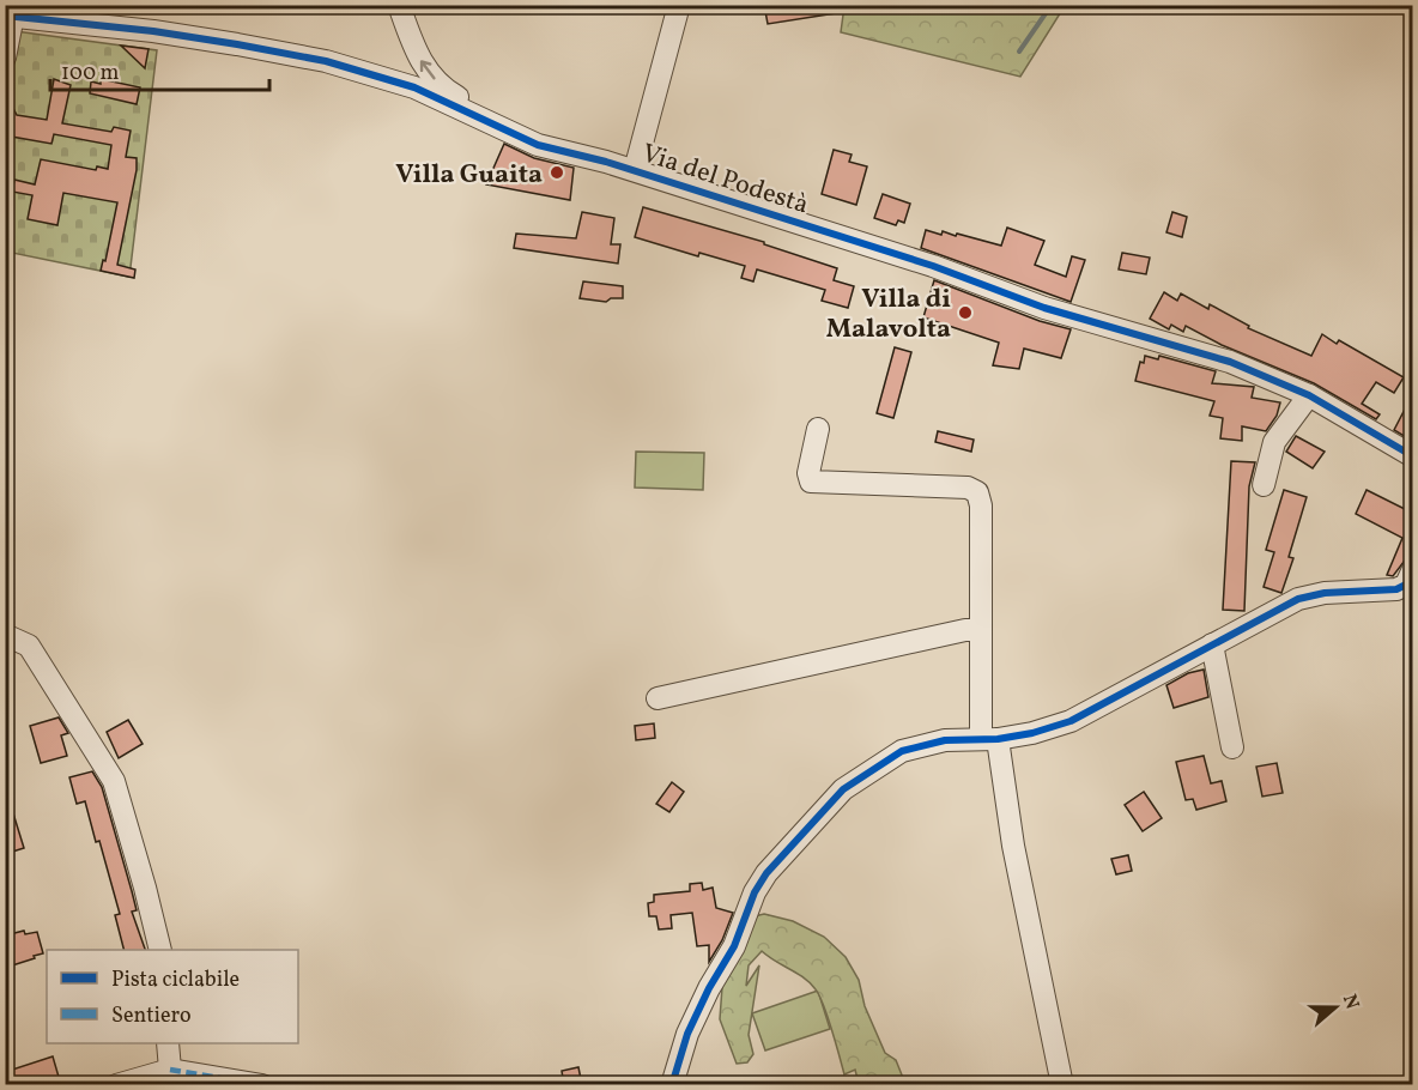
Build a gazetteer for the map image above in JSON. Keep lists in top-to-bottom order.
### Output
{
  "streets": {
    "street": ["Via del Podestà"]
  },
  "places": ["Villa Guaita", "Villa di Malavolta"],
  "legend": ["Pista ciclabile", "Sentiero"],
  "scale_bar": "100 m",
  "north": "right"
}
